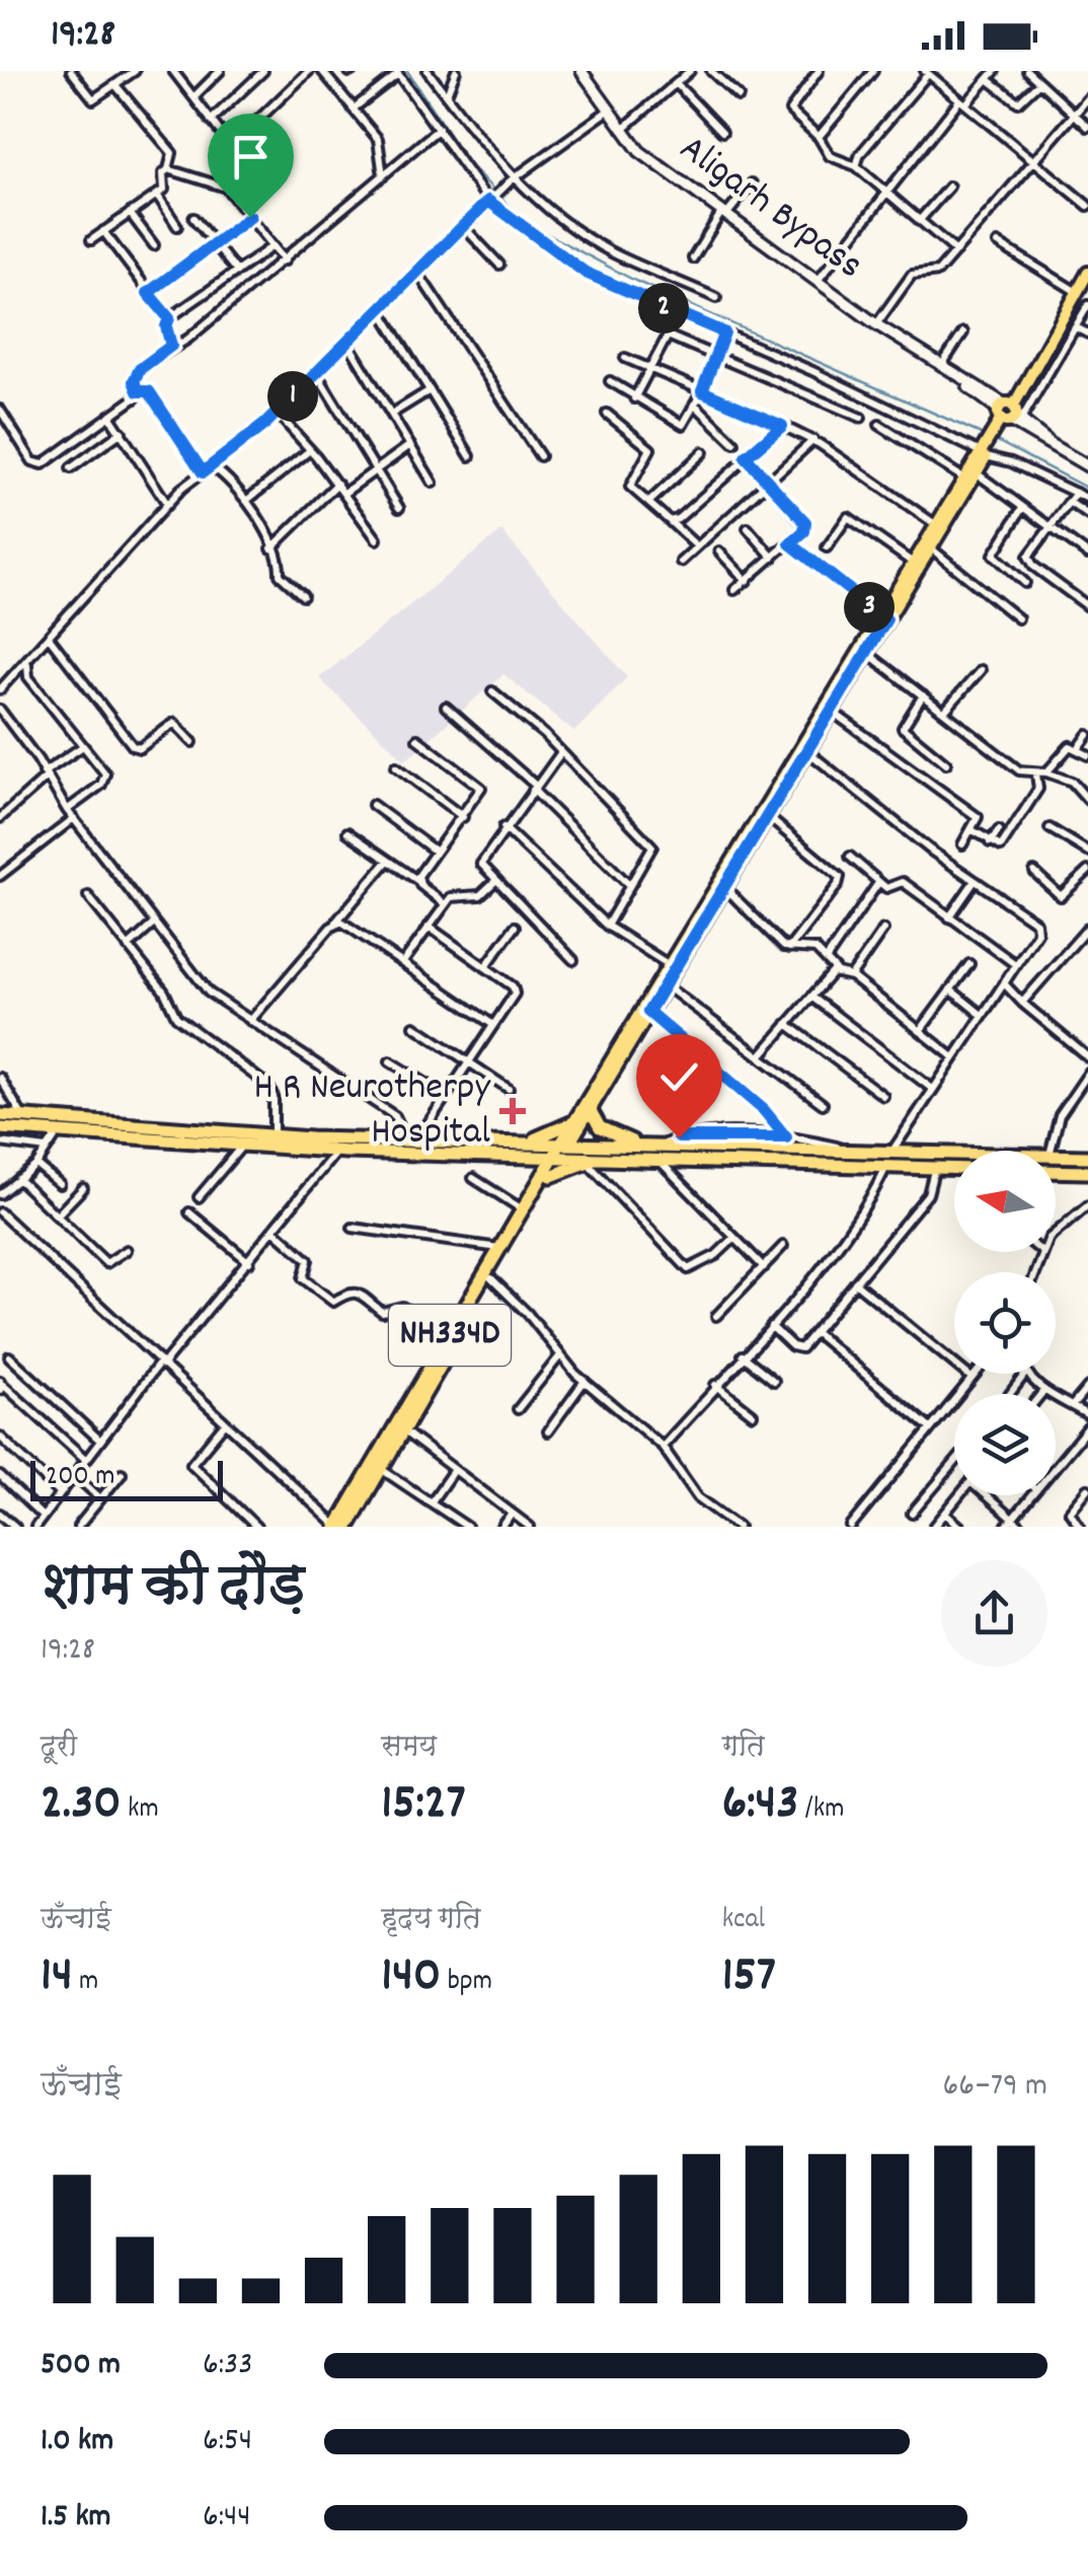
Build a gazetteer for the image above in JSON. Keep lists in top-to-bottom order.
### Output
{
  "streets": {
    "highway": ["NH334D"],
    "main road": ["Aligarh Bypass"]
  },
  "places": {
    "health": ["H R Neurotherpy Hospital"]
  },
  "scale_bar": "200 m",
  "north": "left",
  "page": {
    "status": "19:28",
    "pins": ["2", "1", "3"],
    "scale": "200 m",
    "heading": ["शाम की दौड़", "19:28"],
    "stats": [
      ["दूरी", "2.30 km"],
      ["समय", "15:27"],
      ["गति", "6:43 /km"],
      ["ऊँचाई", "14 m"],
      ["हृदय गति", "140 bpm"],
      ["kcal", "157"]
    ],
    "chart": ["ऊँचाई", "66–79 m"],
    "list": [
      {
        "name": "500 m",
        "note": "6:33"
      },
      {
        "name": "1.0 km",
        "note": "6:54"
      },
      {
        "name": "1.5 km",
        "note": "6:44"
      }
    ]
  }
}
